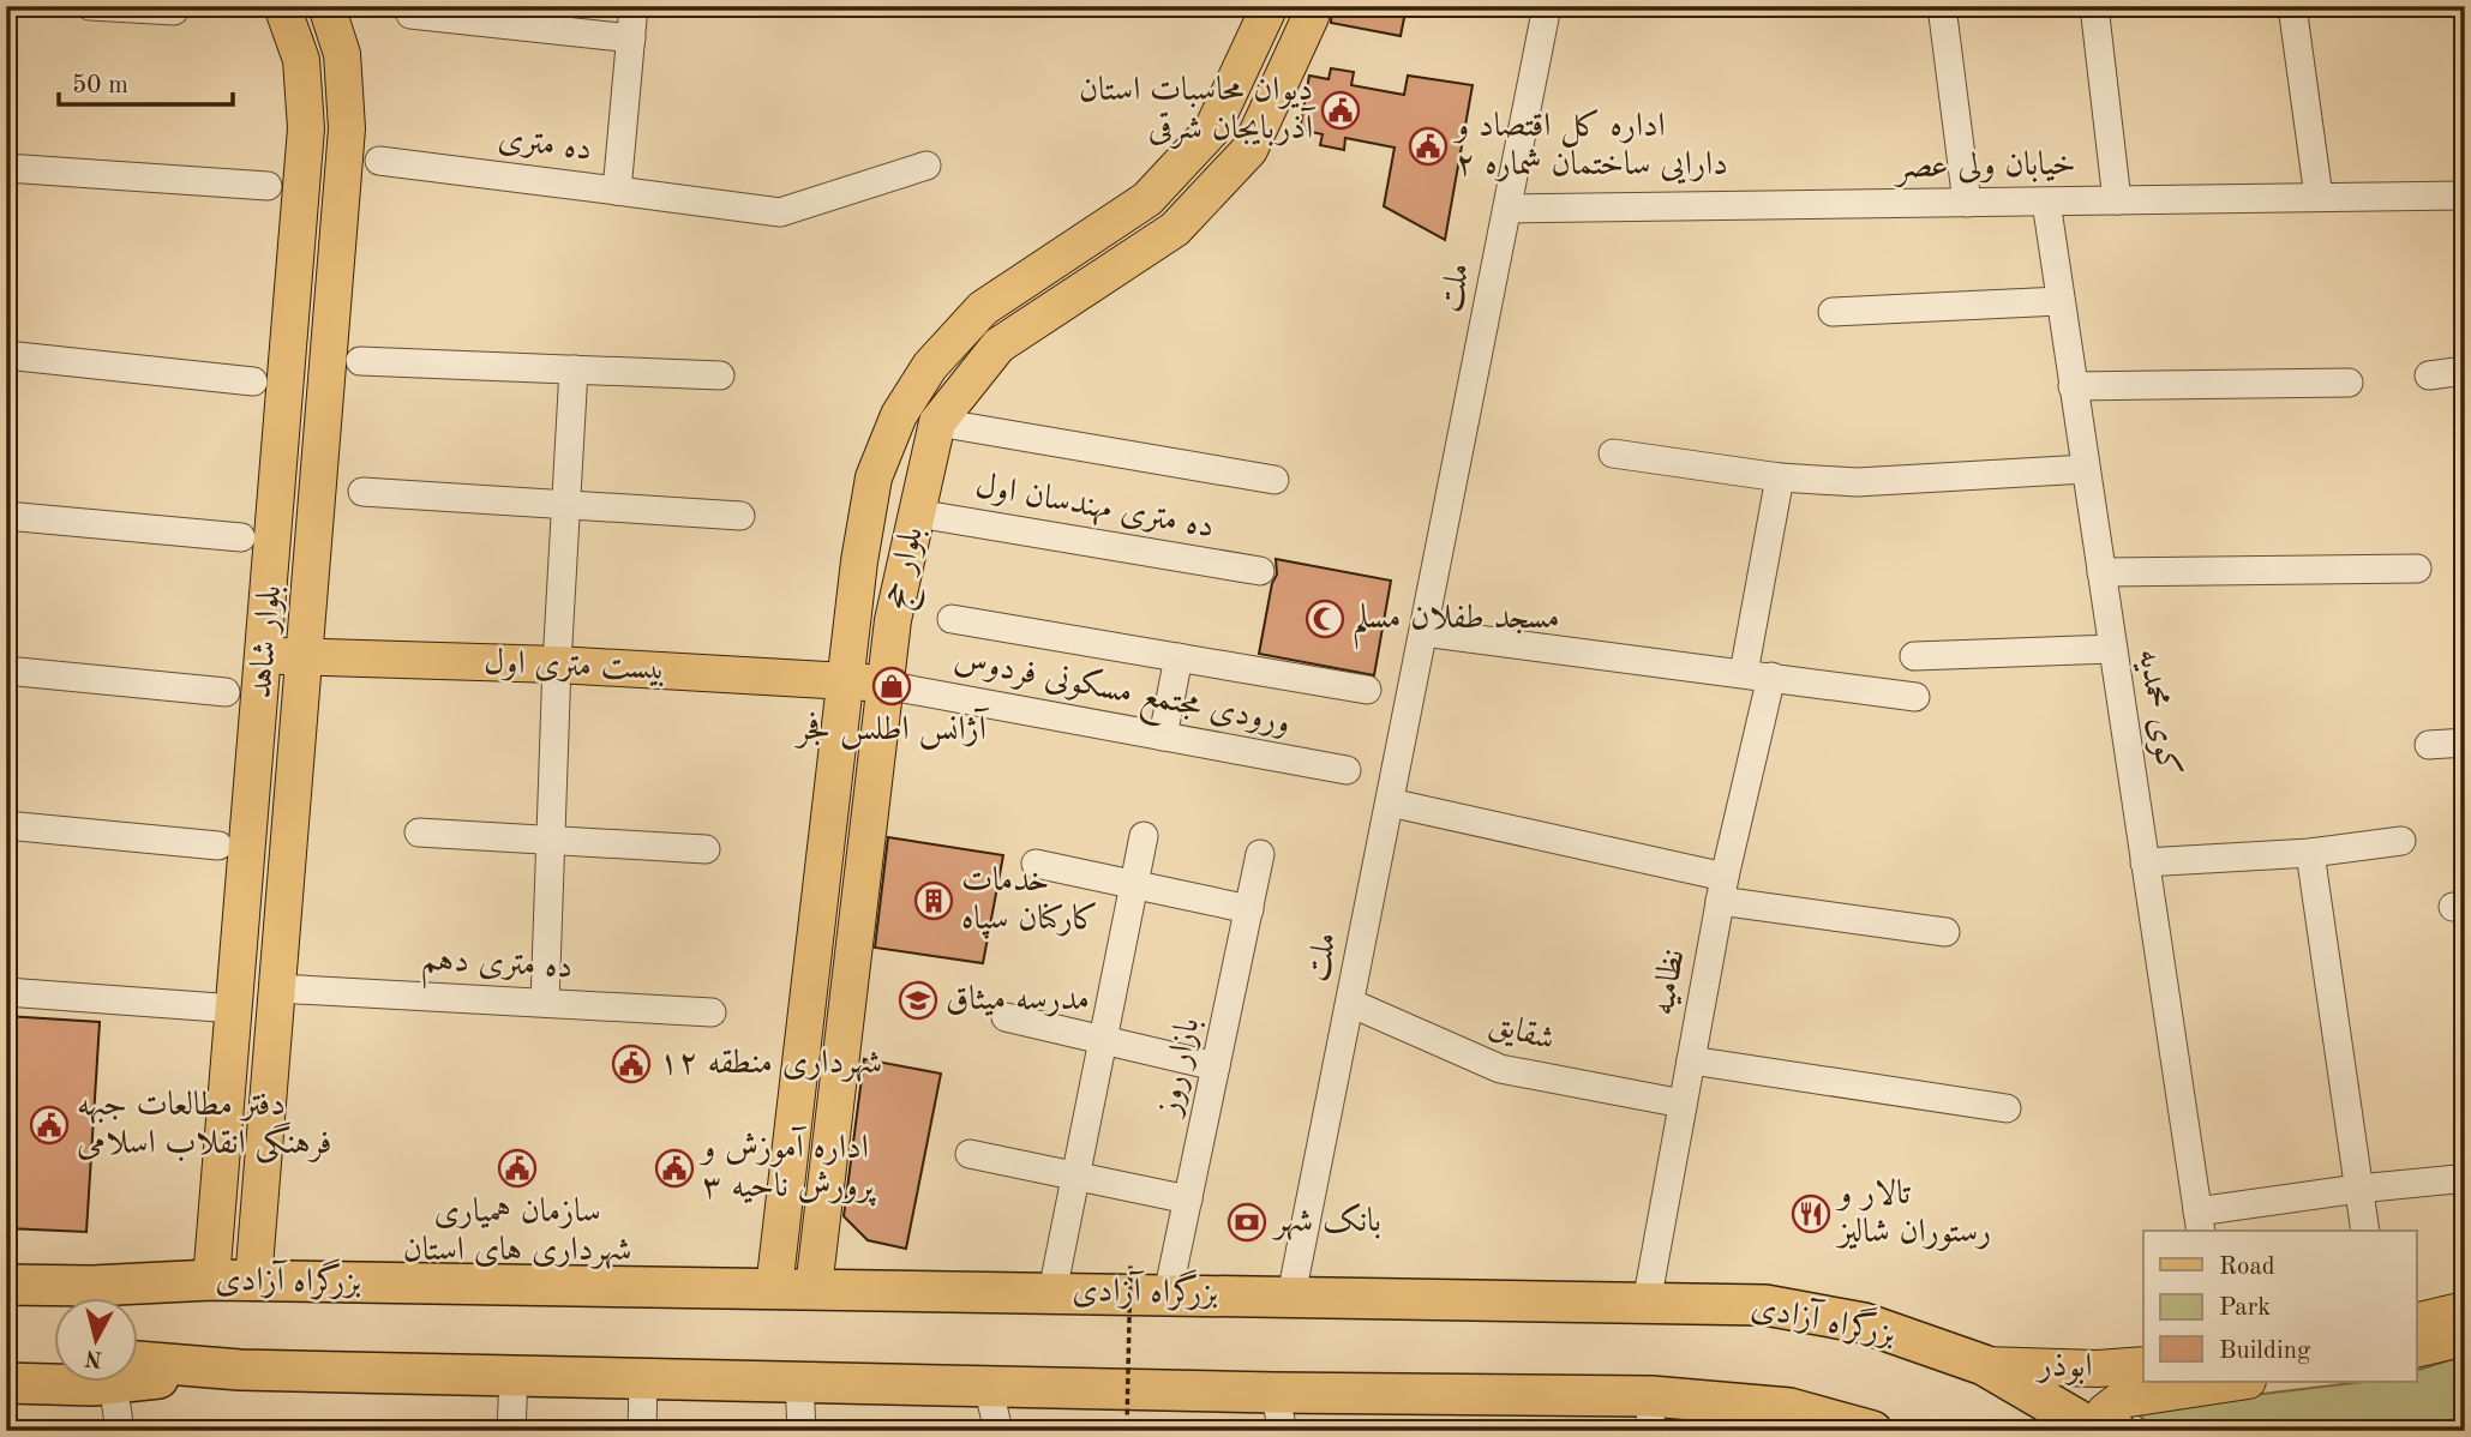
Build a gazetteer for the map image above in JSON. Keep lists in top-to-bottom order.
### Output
{
  "streets": {
    "highway": ["بزرگراه آزادی"],
    "main road": [
      "بلوار حج",
      "بلوار شاهد",
      "بیست متری اول",
      "ابوذر"
    ],
    "street": [
      "ده متری",
      "خیابان ولی عصر",
      "ملت",
      "ده متری مهندسان اول",
      "ورودی مجتمع مسکونی فردوس",
      "کوی محمدیه",
      "ده متری دهم",
      "نظامیه",
      "شقایق",
      "بازار روز"
    ]
  },
  "crossings": [
    ["ده متری", "بلوار شاهد"],
    ["خیابان ولی عصر", "ملت"],
    ["خیابان ولی عصر", "کوی محمدیه"],
    ["ملت", "شقایق"],
    ["ملت", "بزرگراه آزادی"],
    ["ده متری مهندسان اول", "بلوار حج"],
    ["بلوار حج", "بیست متری اول"],
    ["بلوار حج", "ورودی مجتمع مسکونی فردوس"],
    ["بلوار حج", "بزرگراه آزادی"],
    ["بلوار شاهد", "بیست متری اول"],
    ["بلوار شاهد", "ده متری دهم"],
    ["بلوار شاهد", "بزرگراه آزادی"],
    ["بیست متری اول", "ورودی مجتمع مسکونی فردوس"],
    ["نظامیه", "شقایق"],
    ["نظامیه", "بزرگراه آزادی"],
    ["بازار روز", "بزرگراه آزادی"],
    ["بزرگراه آزادی", "ابوذر"]
  ],
  "places": {
    "public building": [
      "دیوان محاسبات استان آذربایجان شرقی",
      "اداره کل اقتصاد و دارایی ساختمان شماره ۲",
      "شهرداری منطقه ۱۲",
      "دفتر مطالعات جبهه فرهنگی انقلاب اسلامی",
      "سازمان همیاری شهرداری های استان",
      "اداره آموزش و پرورش ناحیه ۳"
    ],
    "mosque": ["مسجد طفلان مسلم"],
    "shop": ["آژانس اطلس فجر"],
    "building": ["خدمات کارکنان سپاه"],
    "school or university": ["مدرسه میثاق"],
    "restaurant": ["تالار و رستوران شالیز"],
    "bank": ["بانک شهر"]
  },
  "legend": ["Road", "Park", "Building"],
  "scale_bar": "50 m",
  "north": "bottom"
}
